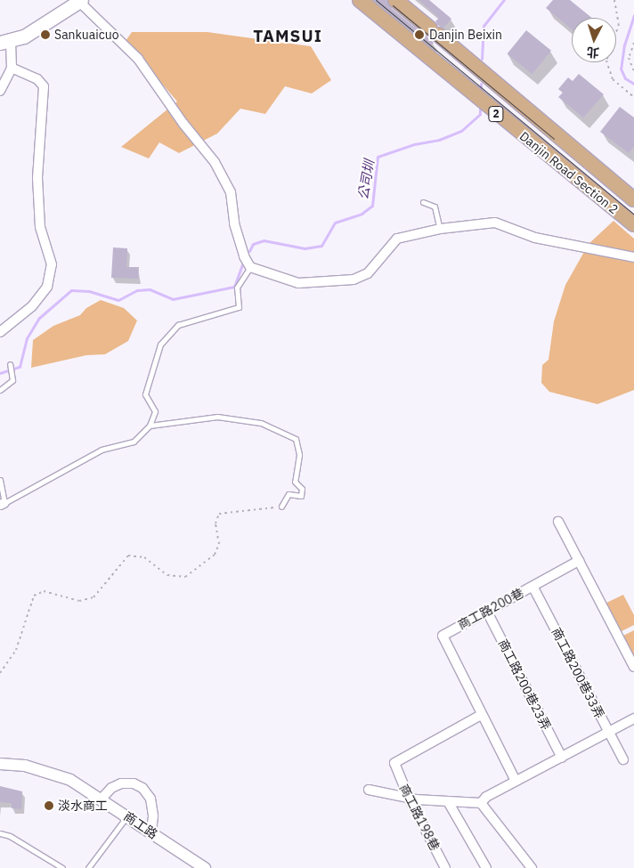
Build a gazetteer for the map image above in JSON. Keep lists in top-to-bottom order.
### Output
{
  "streets": {
    "main road": ["2", "Danjin Road Section 2"],
    "street": [
      "商工路200巷",
      "商工路200巷33弄",
      "商工路200巷23弄",
      "商工路198巷",
      "商工路"
    ]
  },
  "crossings": [
    ["商工路200巷", "商工路200巷33弄"],
    ["商工路200巷", "商工路200巷23弄"],
    ["商工路200巷", "商工路198巷"]
  ],
  "districts": ["TAMSUI"],
  "water": ["公司圳"],
  "places": ["Sankuaicuo", "Danjin Beixin", "淡水商工"],
  "north": "bottom"
}
